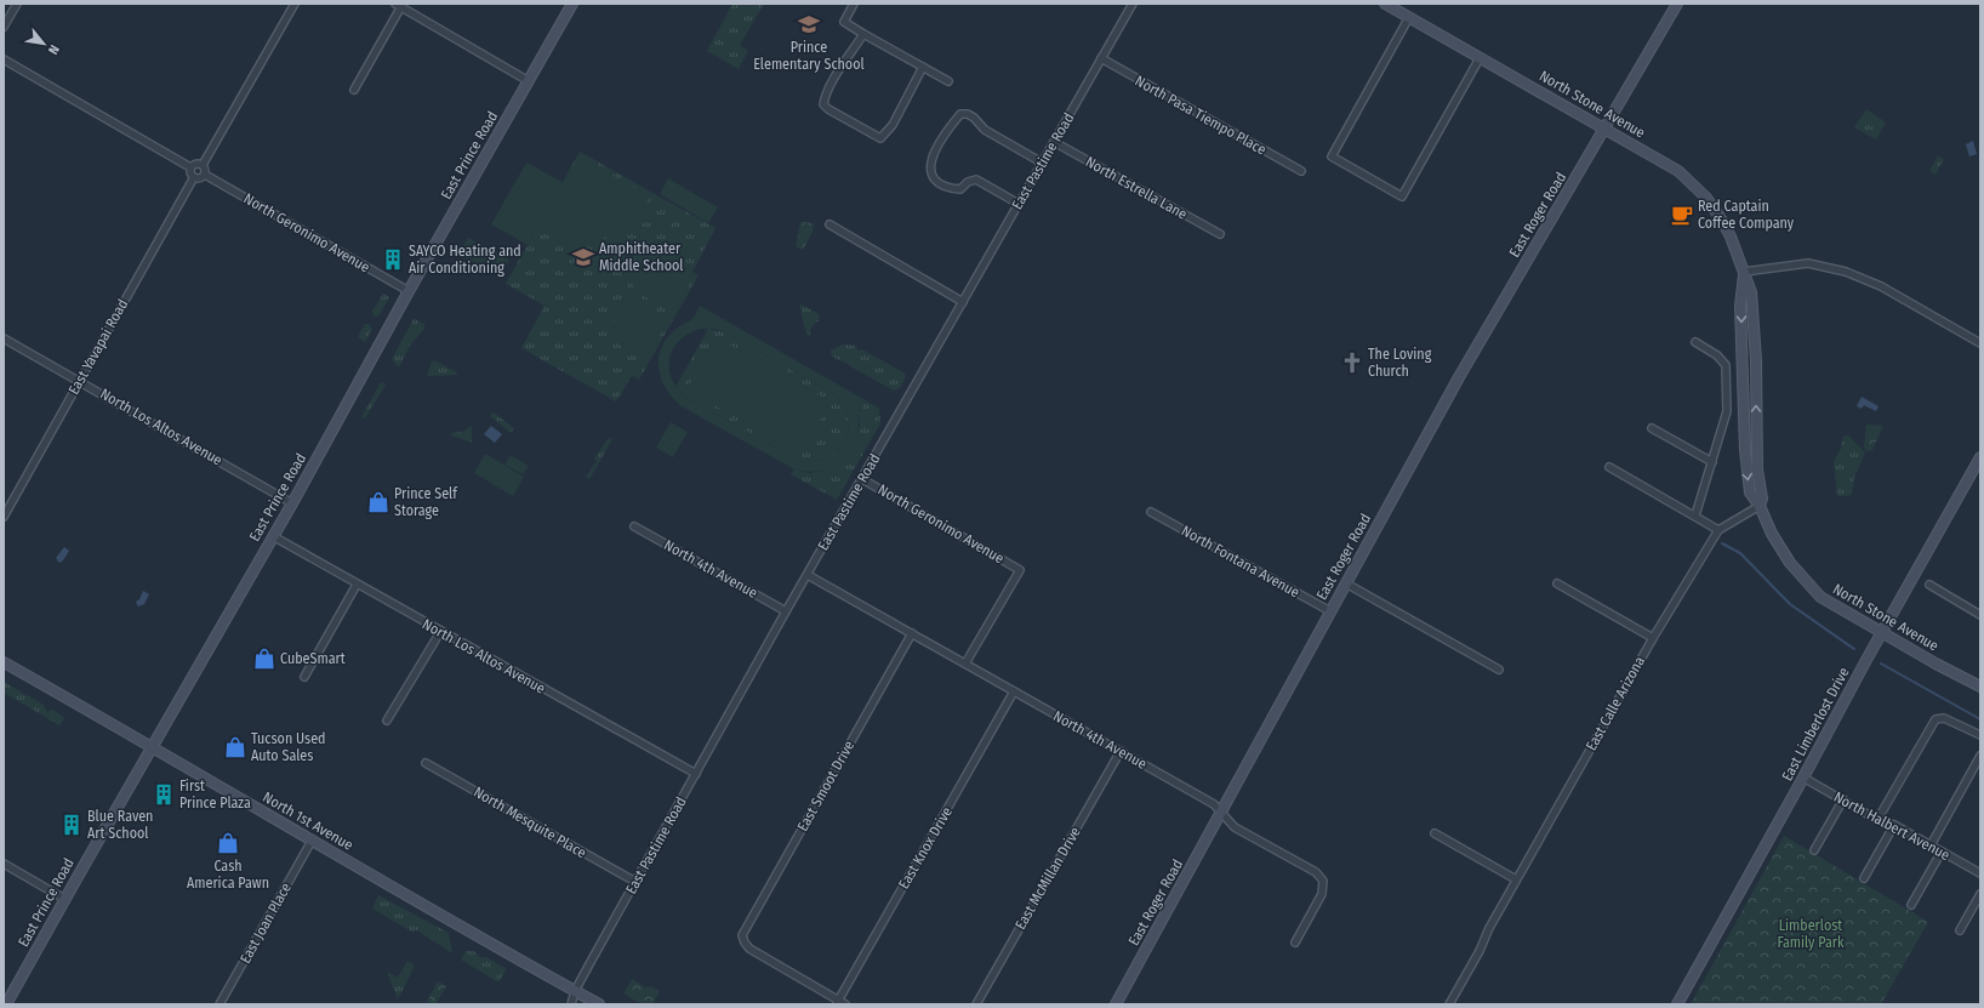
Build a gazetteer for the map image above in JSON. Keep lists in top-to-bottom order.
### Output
{
  "streets": {
    "main road": [
      "North Stone Avenue",
      "East Prince Road",
      "East Roger Road",
      "East Limberlost Drive",
      "North 1st Avenue"
    ],
    "street": [
      "North Pasa Tiempo Place",
      "East Pastime Road",
      "North Estrella Lane",
      "North Geronimo Avenue",
      "East Yavapai Road",
      "North Los Altos Avenue",
      "North Fontana Avenue",
      "North 4th Avenue",
      "East Calle Arizona",
      "East Smoot Drive",
      "North Mesquite Place",
      "North Halbert Avenue",
      "East Knox Drive",
      "East McMillan Drive",
      "East Joan Place"
    ]
  },
  "crossings": [
    ["North Stone Avenue", "East Roger Road"],
    ["North Stone Avenue", "East Limberlost Drive"],
    ["North Pasa Tiempo Place", "East Pastime Road"],
    ["East Prince Road", "North Geronimo Avenue"],
    ["East Prince Road", "North Los Altos Avenue"],
    ["East Prince Road", "North 1st Avenue"],
    ["East Pastime Road", "North Estrella Lane"],
    ["East Pastime Road", "North Geronimo Avenue"],
    ["East Pastime Road", "North Los Altos Avenue"],
    ["East Pastime Road", "North 4th Avenue"],
    ["East Pastime Road", "North 1st Avenue"],
    ["East Pastime Road", "North Mesquite Place"],
    ["East Roger Road", "North Fontana Avenue"],
    ["East Roger Road", "North 4th Avenue"],
    ["North Geronimo Avenue", "East Yavapai Road"],
    ["North Geronimo Avenue", "North 4th Avenue"],
    ["East Yavapai Road", "North Los Altos Avenue"],
    ["North 4th Avenue", "East Smoot Drive"],
    ["North 4th Avenue", "East Knox Drive"],
    ["North 4th Avenue", "East McMillan Drive"],
    ["East Limberlost Drive", "North Halbert Avenue"],
    ["East Smoot Drive", "East Knox Drive"],
    ["North 1st Avenue", "East Joan Place"]
  ],
  "parks": ["Limberlost Family Park"],
  "places": {
    "school or university": ["Prince Elementary School", "Amphitheater Middle School"],
    "cafe": ["Red Captain Coffee Company"],
    "building": ["SAYCO Heating and Air Conditioning", "First Prince Plaza", "Blue Raven Art School"],
    "church": ["The Loving Church"],
    "shop": [
      "Prince Self Storage",
      "CubeSmart",
      "Tucson Used Auto Sales",
      "Cash America Pawn"
    ]
  },
  "north": "bottom right"
}
